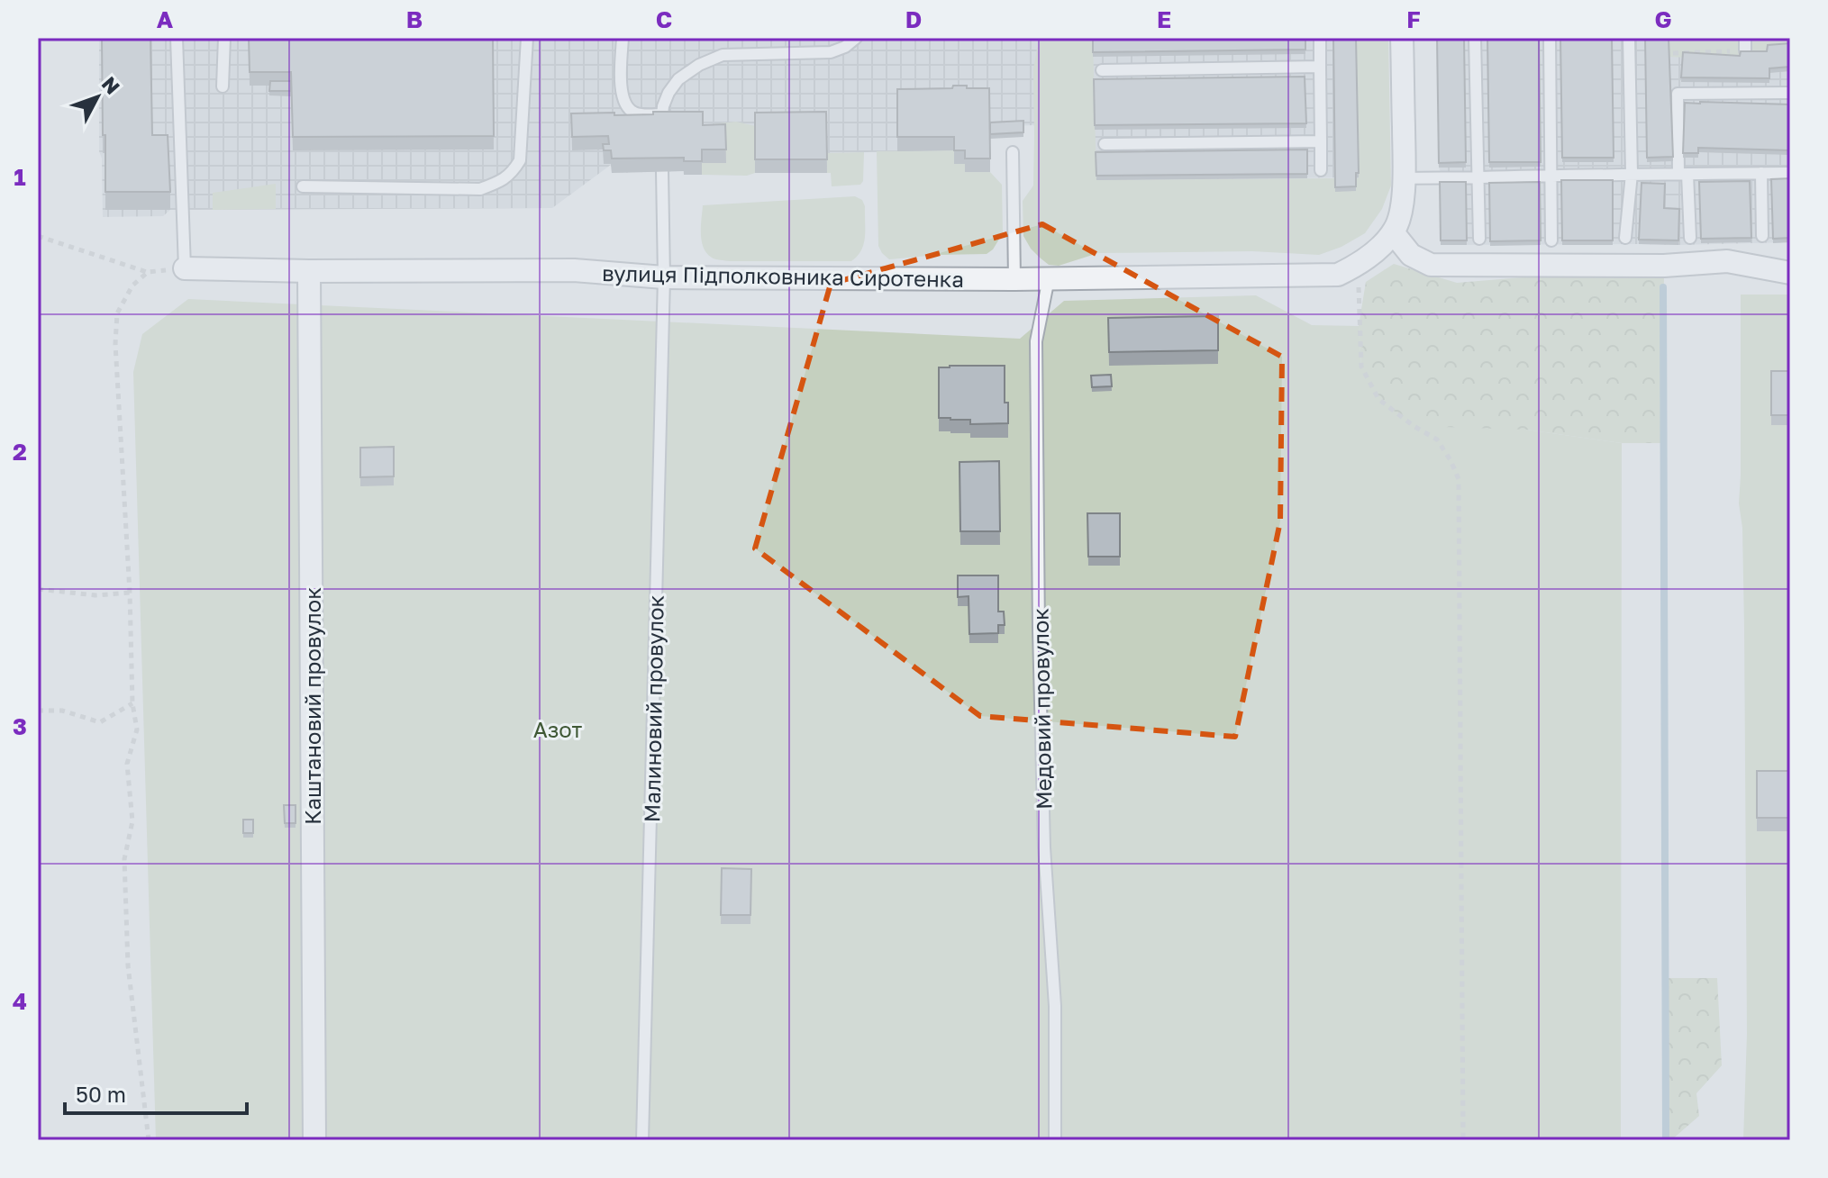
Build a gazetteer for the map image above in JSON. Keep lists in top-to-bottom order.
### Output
{
  "streets": {
    "street": ["вулиця Підполковника Сиротенка", "Каштановий провулок"],
    "lane": ["Малиновий провулок", "Медовий провулок"]
  },
  "crossings": [
    ["вулиця Підполковника Сиротенка", "Каштановий провулок"],
    ["вулиця Підполковника Сиротенка", "Малиновий провулок"],
    ["вулиця Підполковника Сиротенка", "Медовий провулок"]
  ],
  "parks": ["Азот"],
  "scale_bar": "50 m",
  "north": "top right",
  "grid": {
    "columns": [
      "A",
      "B",
      "C",
      "D",
      "E",
      "F",
      "G"
    ],
    "rows": [
      "1",
      "2",
      "3",
      "4"
    ]
  }
}
